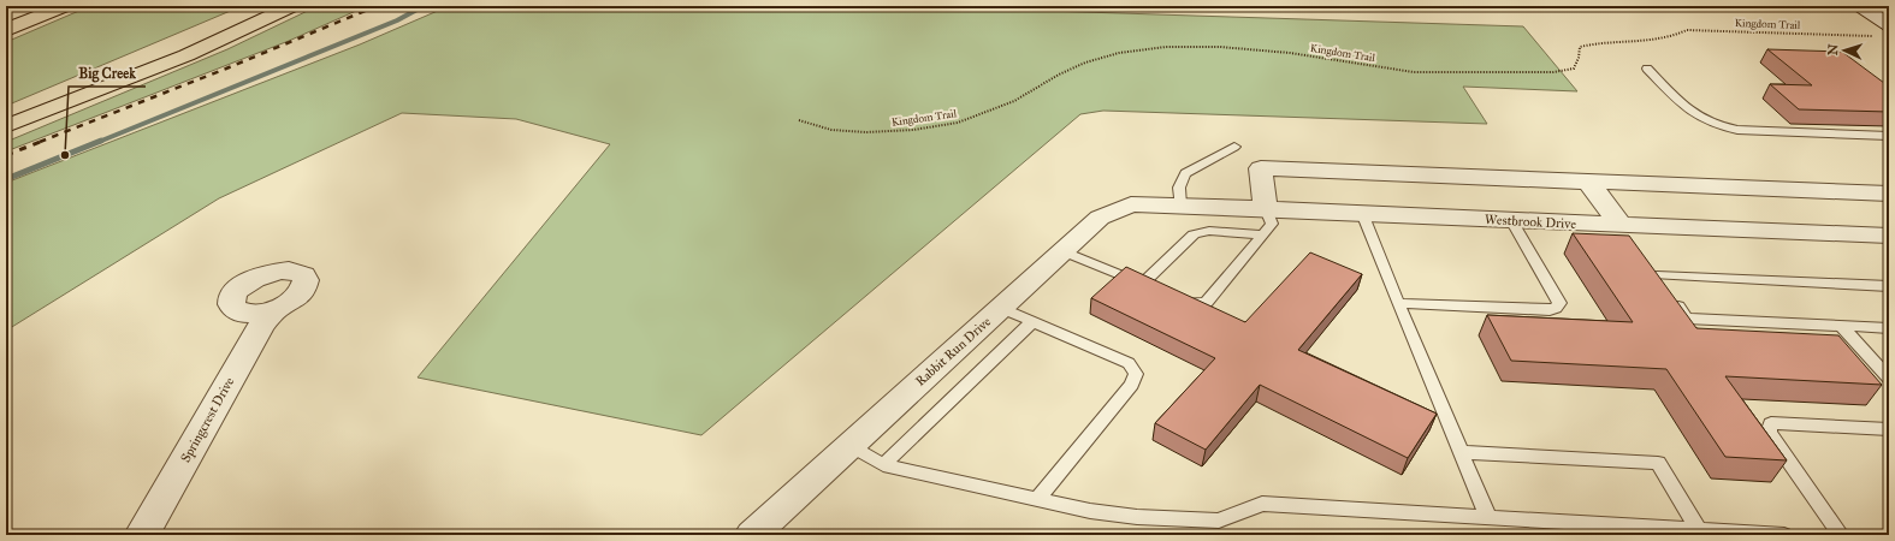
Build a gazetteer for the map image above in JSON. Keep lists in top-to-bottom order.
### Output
{
  "streets": {
    "street": ["Westbrook Drive", "Rabbit Run Drive", "Springcrest Drive"],
    "path": ["Kingdom Trail"]
  },
  "crossings": [
    ["Westbrook Drive", "Rabbit Run Drive"]
  ],
  "places": ["Big Creek"],
  "north": "left"
}
